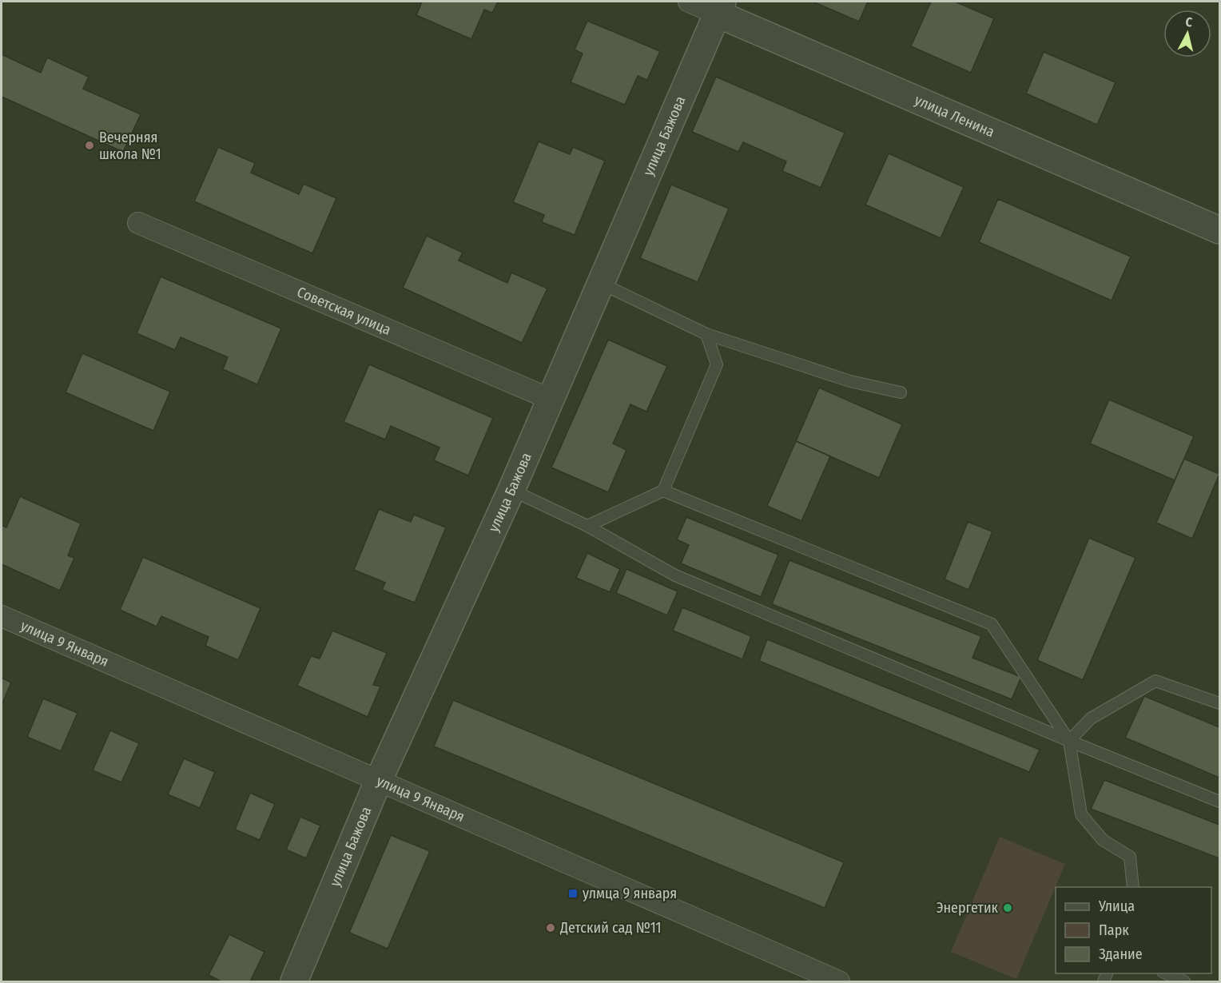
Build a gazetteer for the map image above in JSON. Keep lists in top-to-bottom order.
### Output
{
  "streets": {
    "street": [
      "улица Ленина",
      "улица Бажова",
      "Советская улица",
      "улица 9 Января"
    ]
  },
  "crossings": [
    ["улица Ленина", "улица Бажова"],
    ["улица Бажова", "Советская улица"],
    ["улица Бажова", "улица 9 Января"]
  ],
  "places": {
    "other": ["Вечерняя школа №1", "Энергетик", "Детский сад №11"],
    "transit": ["улмца 9 января"]
  },
  "legend": ["Улица", "Парк", "Здание"],
  "north": "top"
}
